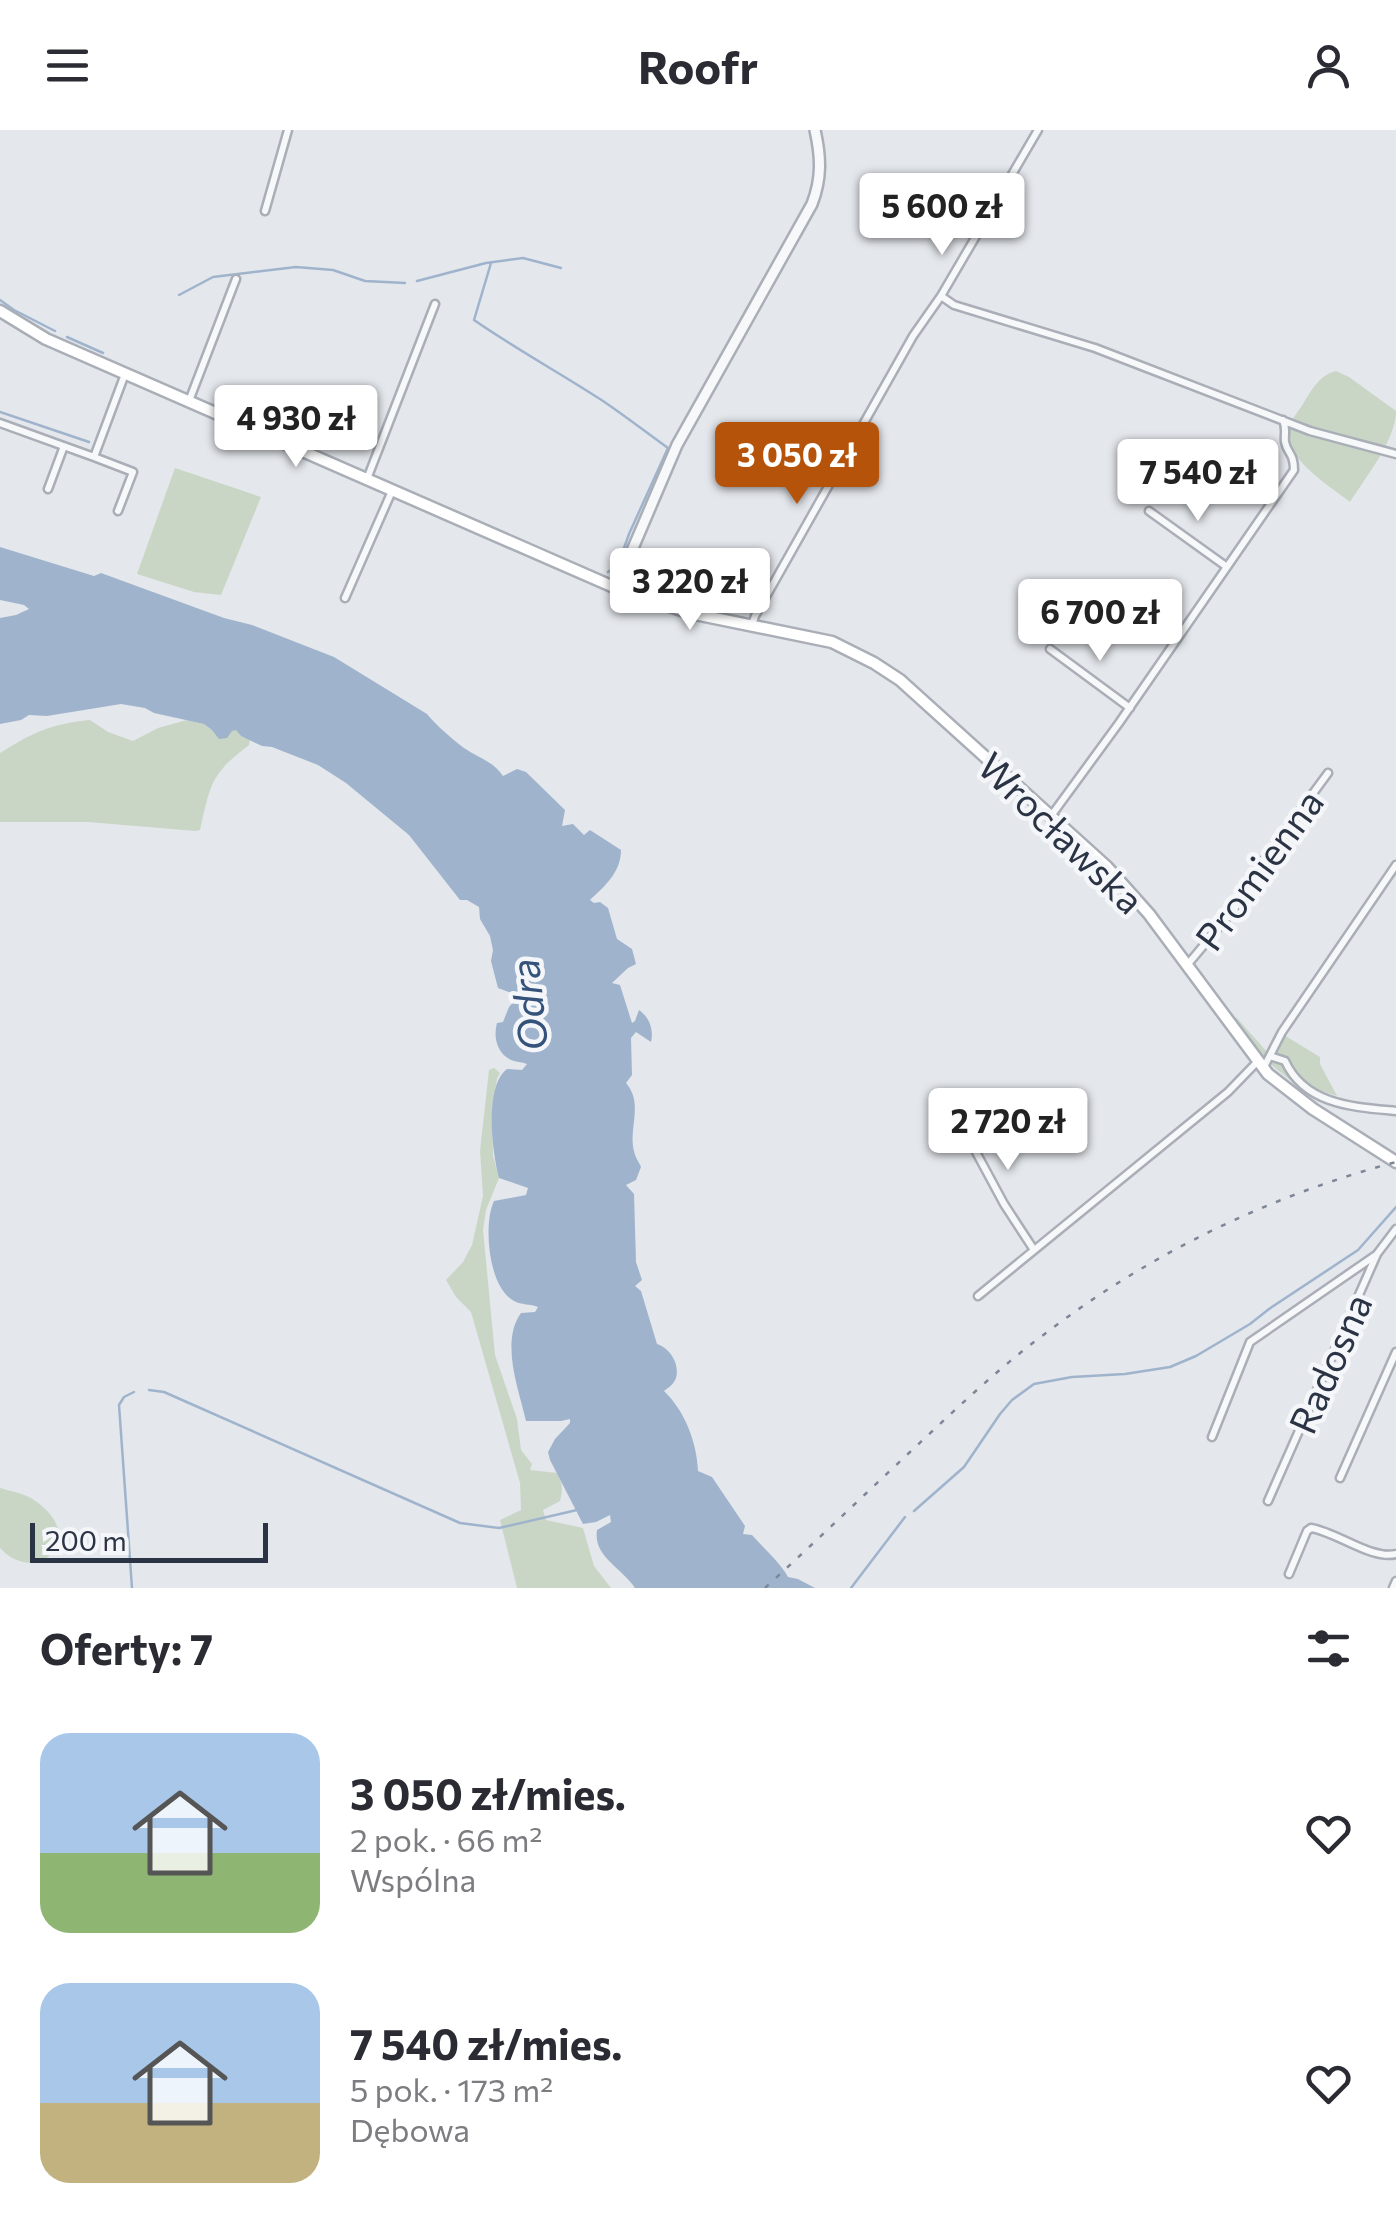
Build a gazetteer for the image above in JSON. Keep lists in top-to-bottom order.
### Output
{
  "streets": {
    "main road": ["Wrocławska"],
    "street": ["Promienna", "Radosna"]
  },
  "crossings": [
    ["Wrocławska", "Promienna"]
  ],
  "water": ["Odra"],
  "scale_bar": "200 m",
  "page": {
    "header": "Roofr",
    "price": [
      "5 600 zł",
      "4 930 zł",
      "3 050 zł",
      "7 540 zł",
      "3 220 zł",
      "6 700 zł",
      "2 720 zł"
    ],
    "scale": "200 m",
    "heading": "Oferty: 7",
    "list": [
      {
        "name": "3 050 zł/mies.",
        "note": "2 pok. · 66 m² · Wspólna"
      },
      {
        "name": "7 540 zł/mies.",
        "note": "5 pok. · 173 m² · Dębowa"
      }
    ]
  }
}
